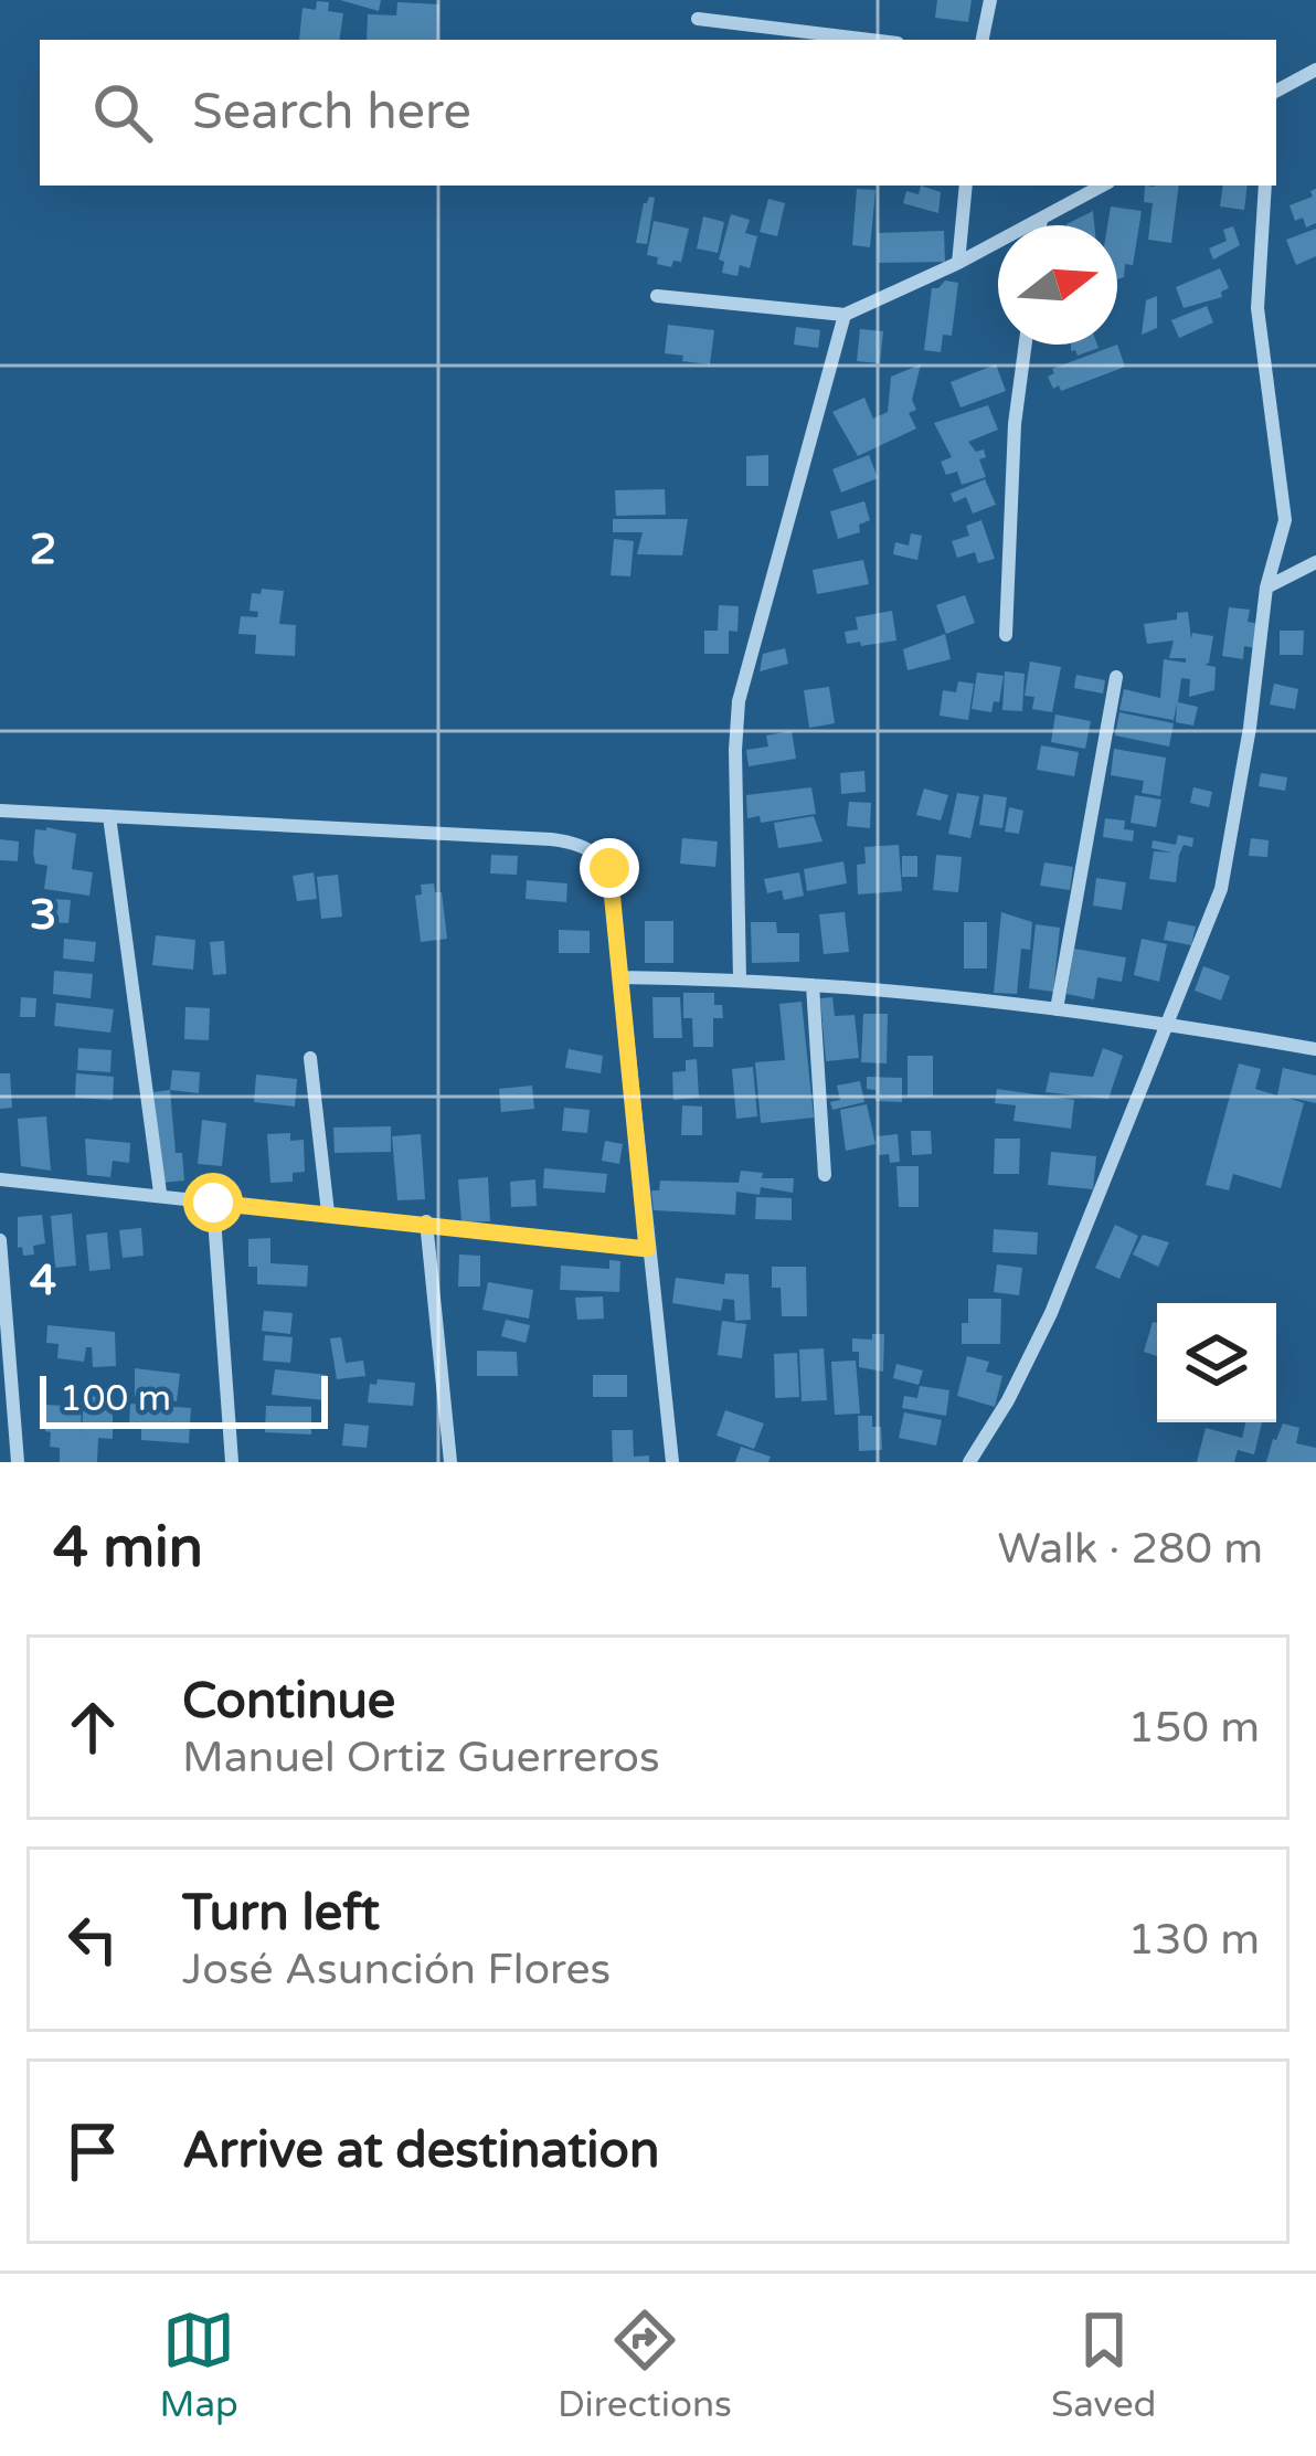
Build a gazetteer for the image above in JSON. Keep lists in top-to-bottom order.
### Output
{
  "scale_bar": "100 m",
  "north": "right",
  "page": {
    "search": "Search here",
    "scale": "100 m",
    "heading": ["4 min", "Walk · 280 m"],
    "list": [
      ["Continue", "Manuel Ortiz Guerreros", "150 m"],
      ["Turn left", "José Asunción Flores", "130 m"],
      "Arrive at destination"
    ],
    "nav": ["Map", "Directions", "Saved"]
  },
  "grid": {
    "rows": ["2", "3", "4"]
  }
}
